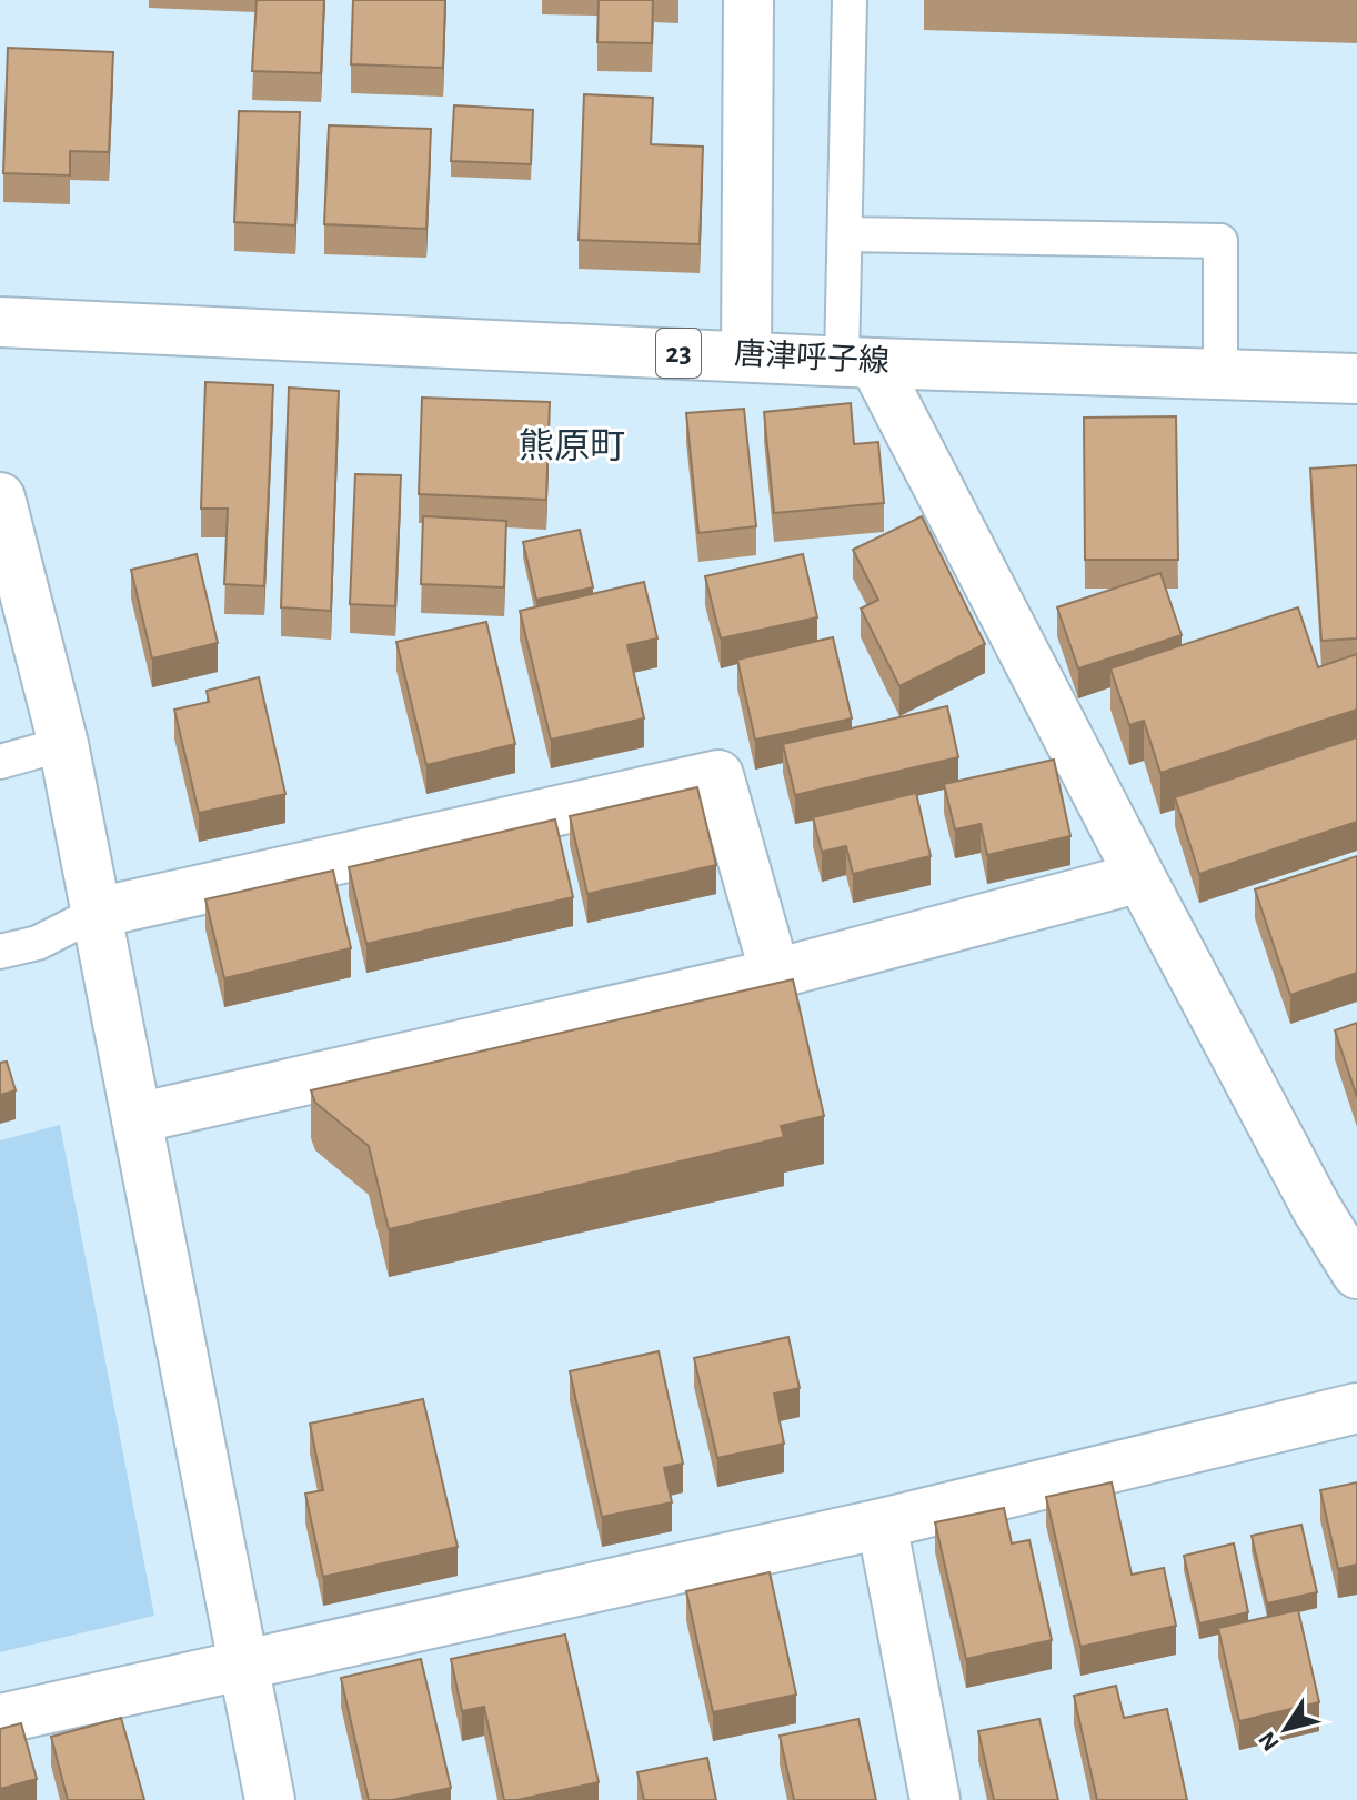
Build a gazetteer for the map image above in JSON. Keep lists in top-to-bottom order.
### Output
{
  "streets": {
    "street": ["23", "唐津呼子線"]
  },
  "districts": ["熊原町"],
  "north": "bottom left"
}
